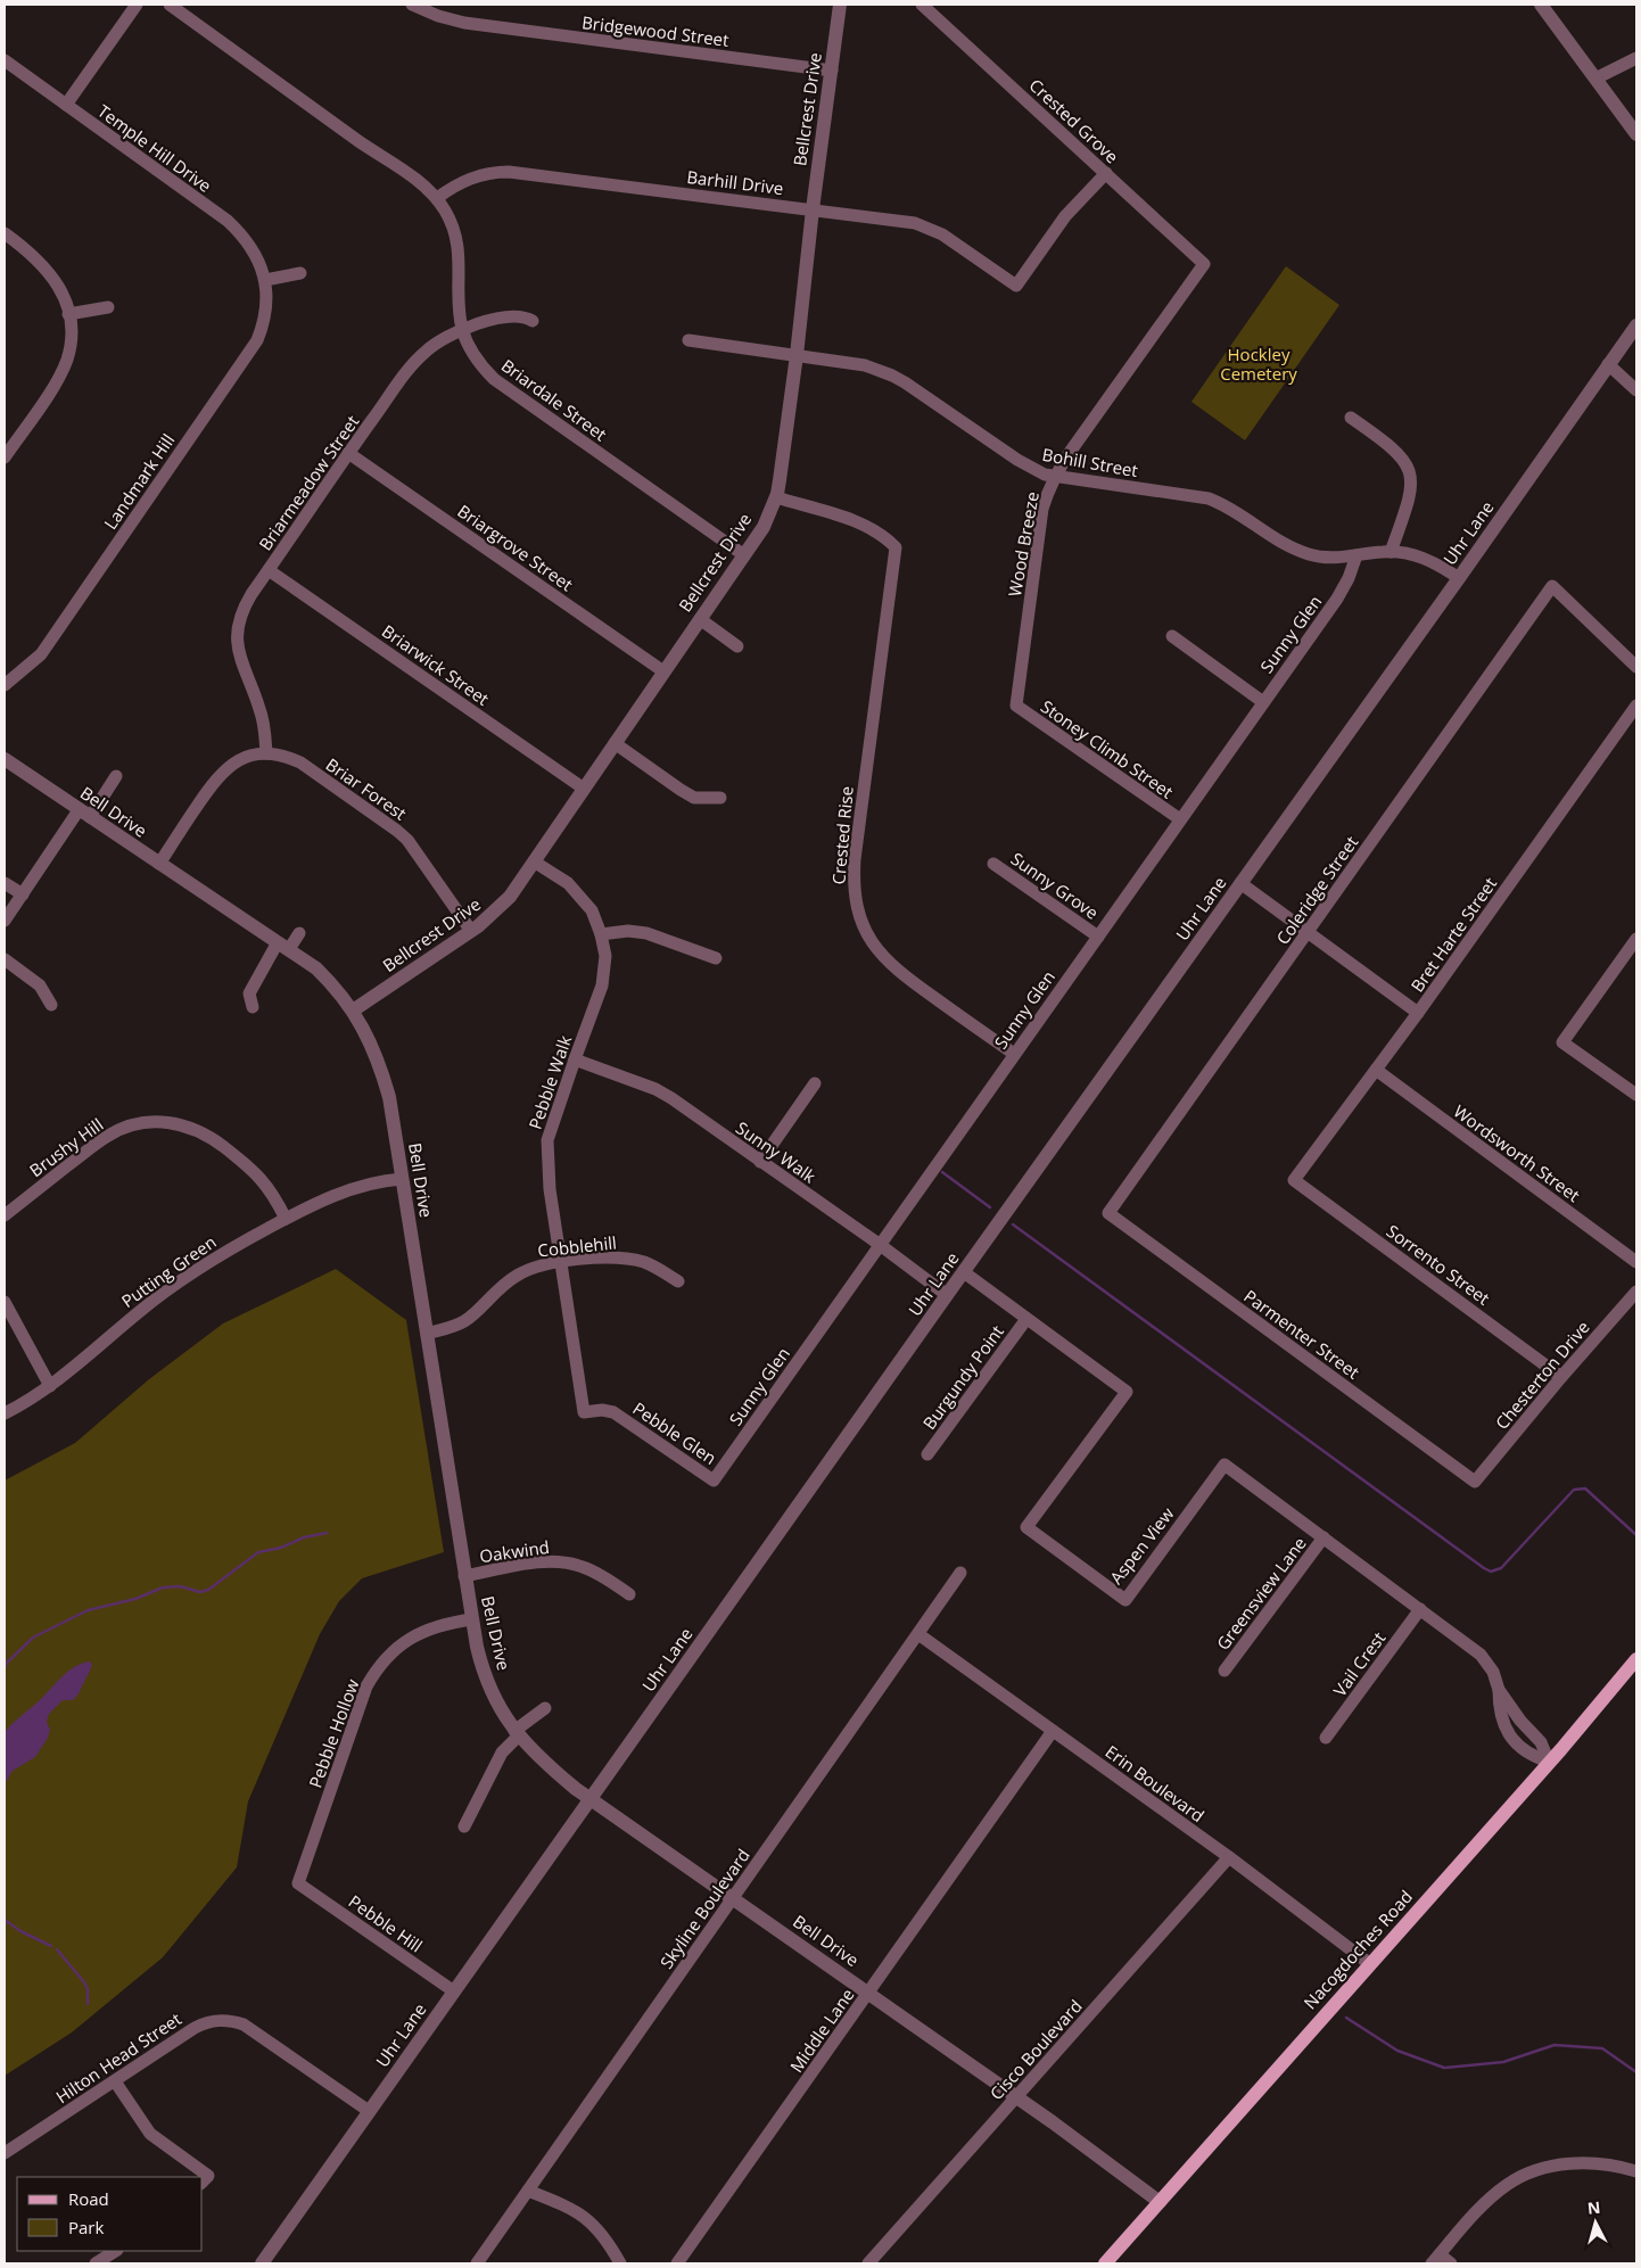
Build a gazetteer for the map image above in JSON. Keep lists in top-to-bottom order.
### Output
{
  "streets": {
    "main road": ["Nacogdoches Road"],
    "street": [
      "Bridgewood Street",
      "Bellcrest Drive",
      "Crested Grove",
      "Temple Hill Drive",
      "Barhill Drive",
      "Briardale Street",
      "Bohill Street",
      "Landmark Hill",
      "Briarmeadow Street",
      "Uhr Lane",
      "Wood Breeze",
      "Briargrove Street",
      "Sunny Glen",
      "Briarwick Street",
      "Stoney Climb Street",
      "Briar Forest",
      "Bell Drive",
      "Crested Rise",
      "Sunny Grove",
      "Coleridge Street",
      "Bret Harte Street",
      "Pebble Walk",
      "Brushy Hill",
      "Sunny Walk",
      "Wordsworth Street",
      "Cobblehill",
      "Sorrento Street",
      "Putting Green",
      "Parmenter Street",
      "Chesterton Drive",
      "Burgundy Point",
      "Pebble Glen",
      "Aspen View",
      "Oakwind",
      "Greensview Lane",
      "Vail Crest",
      "Pebble Hollow",
      "Erin Boulevard",
      "Skyline Boulevard",
      "Pebble Hill",
      "Middle Lane",
      "Cisco Boulevard",
      "Hilton Head Street"
    ]
  },
  "crossings": [
    ["Bridgewood Street", "Bellcrest Drive"],
    ["Bellcrest Drive", "Barhill Drive"],
    ["Bellcrest Drive", "Briardale Street"],
    ["Bellcrest Drive", "Bohill Street"],
    ["Bellcrest Drive", "Briargrove Street"],
    ["Bellcrest Drive", "Briarwick Street"],
    ["Bellcrest Drive", "Briar Forest"],
    ["Bellcrest Drive", "Bell Drive"],
    ["Bellcrest Drive", "Crested Rise"],
    ["Bellcrest Drive", "Pebble Walk"],
    ["Crested Grove", "Barhill Drive"],
    ["Crested Grove", "Wood Breeze"],
    ["Temple Hill Drive", "Landmark Hill"],
    ["Barhill Drive", "Briardale Street"],
    ["Briardale Street", "Briarmeadow Street"],
    ["Bohill Street", "Uhr Lane"],
    ["Bohill Street", "Wood Breeze"],
    ["Bohill Street", "Sunny Glen"],
    ["Briarmeadow Street", "Briargrove Street"],
    ["Briarmeadow Street", "Briarwick Street"],
    ["Briarmeadow Street", "Briar Forest"],
    ["Uhr Lane", "Bell Drive"],
    ["Uhr Lane", "Sunny Walk"],
    ["Uhr Lane", "Aspen View"],
    ["Uhr Lane", "Pebble Hill"],
    ["Uhr Lane", "Hilton Head Street"],
    ["Wood Breeze", "Stoney Climb Street"],
    ["Sunny Glen", "Stoney Climb Street"],
    ["Sunny Glen", "Crested Rise"],
    ["Sunny Glen", "Sunny Grove"],
    ["Sunny Glen", "Sunny Walk"],
    ["Sunny Glen", "Pebble Glen"],
    ["Bell Drive", "Cobblehill"],
    ["Bell Drive", "Putting Green"],
    ["Bell Drive", "Oakwind"],
    ["Bell Drive", "Pebble Hollow"],
    ["Bell Drive", "Skyline Boulevard"],
    ["Bell Drive", "Nacogdoches Road"],
    ["Bell Drive", "Middle Lane"],
    ["Bell Drive", "Cisco Boulevard"],
    ["Coleridge Street", "Parmenter Street"],
    ["Bret Harte Street", "Wordsworth Street"],
    ["Bret Harte Street", "Sorrento Street"],
    ["Pebble Walk", "Sunny Walk"],
    ["Pebble Walk", "Cobblehill"],
    ["Pebble Walk", "Pebble Glen"],
    ["Brushy Hill", "Putting Green"],
    ["Sorrento Street", "Chesterton Drive"],
    ["Parmenter Street", "Chesterton Drive"],
    ["Burgundy Point", "Aspen View"],
    ["Aspen View", "Greensview Lane"],
    ["Aspen View", "Vail Crest"],
    ["Aspen View", "Nacogdoches Road"],
    ["Pebble Hollow", "Pebble Hill"],
    ["Erin Boulevard", "Skyline Boulevard"],
    ["Erin Boulevard", "Nacogdoches Road"],
    ["Erin Boulevard", "Middle Lane"],
    ["Erin Boulevard", "Cisco Boulevard"]
  ],
  "parks": ["Hockley Cemetery"],
  "legend": ["Road", "Park"],
  "north": "top"
}
